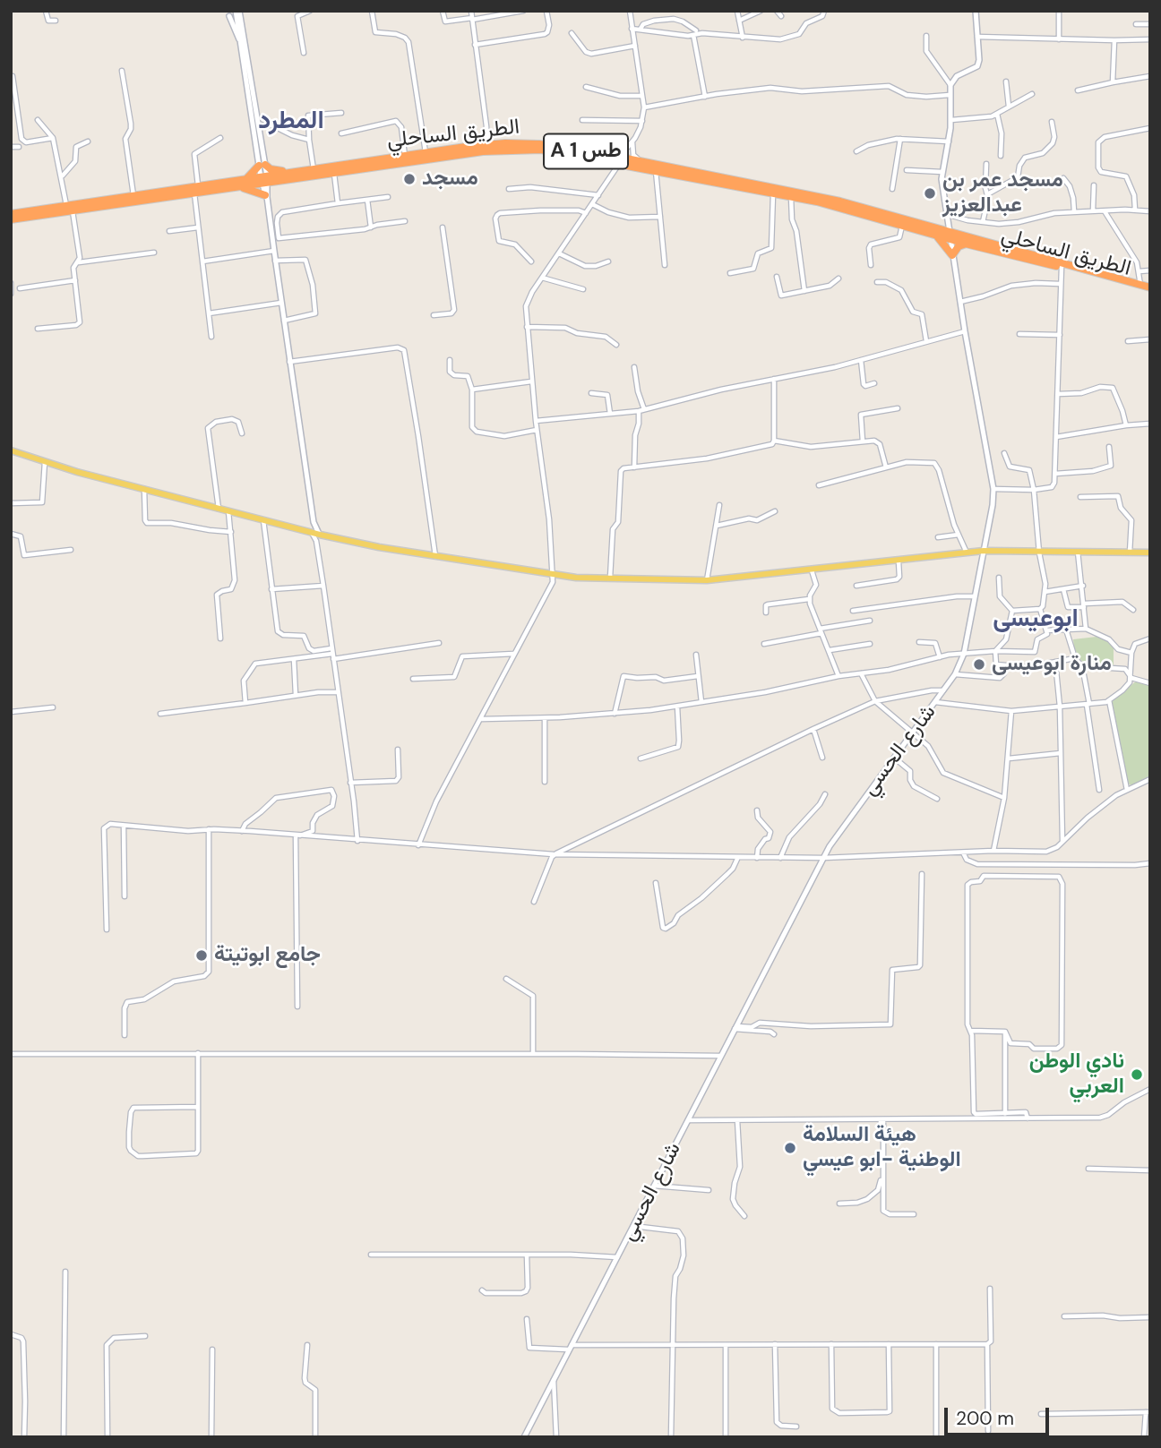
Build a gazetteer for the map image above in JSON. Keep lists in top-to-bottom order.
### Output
{
  "streets": {
    "highway": ["الطريق الساحلي", "A 1 طس"],
    "street": ["شارع الحسي"]
  },
  "crossings": [
    ["الطريق الساحلي", "شارع الحسي"]
  ],
  "districts": ["المطرد", "ابوعيسى"],
  "places": [
    "مسجد",
    "مسجد عمر بن عبدالعزيز",
    "منارة ابوعيسى",
    "جامع ابوتيتة",
    "نادي الوطن العربي",
    "هيئة السلامة الوطنية -ابو عيسي"
  ],
  "scale_bar": "200 m"
}
